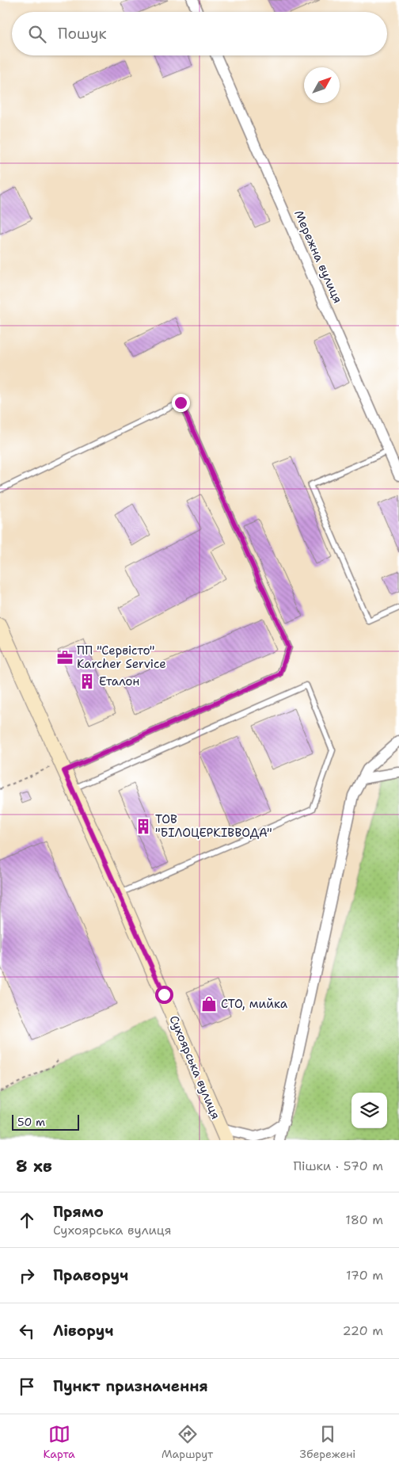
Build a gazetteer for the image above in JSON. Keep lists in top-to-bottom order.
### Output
{
  "streets": {
    "street": ["Мережна вулиця", "Сухоярська вулиця"]
  },
  "places": {
    "office": ["ПП \"Сервісто\" Karcher Service"],
    "building": ["Еталон", "ТОВ \"БІЛОЦЕРКІВВОДА\""],
    "shop": ["СТО, мийка"]
  },
  "scale_bar": "50 m",
  "north": "top right",
  "page": {
    "search": "Пошук",
    "scale": "50 m",
    "heading": ["8 хв", "Пішки · 570 m"],
    "list": [
      ["Прямо", "Сухоярська вулиця", "180 m"],
      ["Праворуч", "170 m"],
      ["Ліворуч", "220 m"],
      "Пункт призначення"
    ],
    "nav": ["Карта", "Маршрут", "Збережені"]
  }
}
